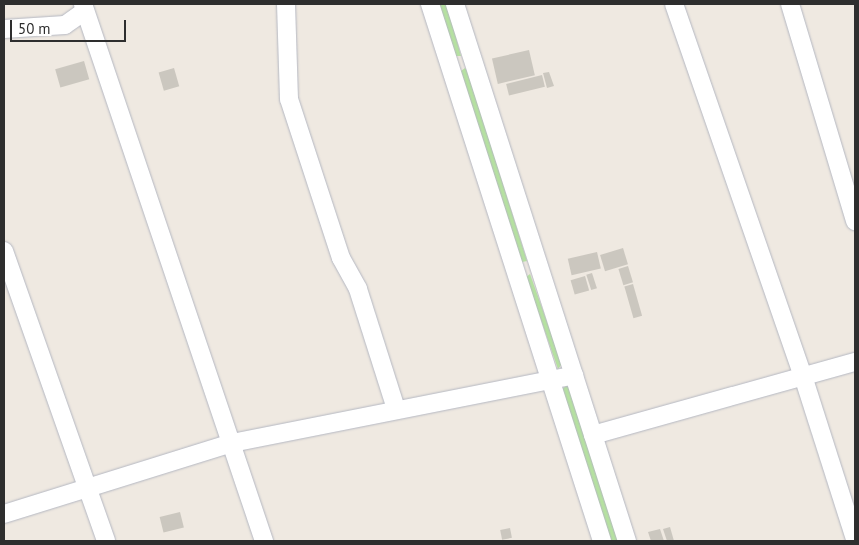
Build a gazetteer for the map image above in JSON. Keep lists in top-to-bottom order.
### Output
{
  "scale_bar": "50 m"
}
